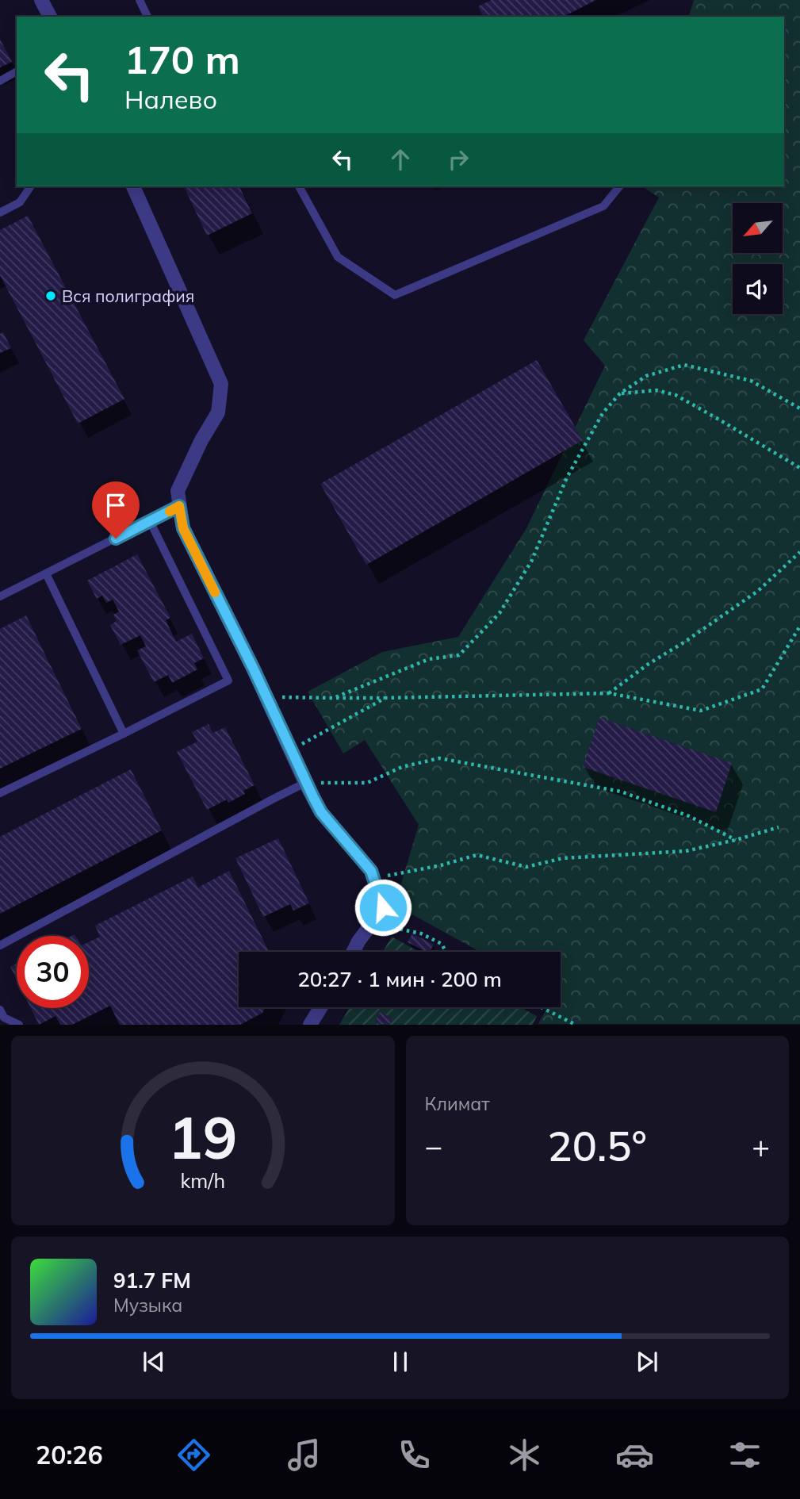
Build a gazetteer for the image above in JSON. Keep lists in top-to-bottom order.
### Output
{
  "places": ["Вся полиграфия"],
  "north": "bottom left",
  "page": {
    "turn": ["170 m", "Налево"],
    "limit": "30",
    "trip": "20:27 · 1 мин · 200 m",
    "tile": "Климат",
    "heat": ["−", "20.5°", "+"],
    "song": ["91.7 FM", "Музыка"],
    "tabs": "20:26",
    "gauge": ["19", "km/h"]
  }
}
